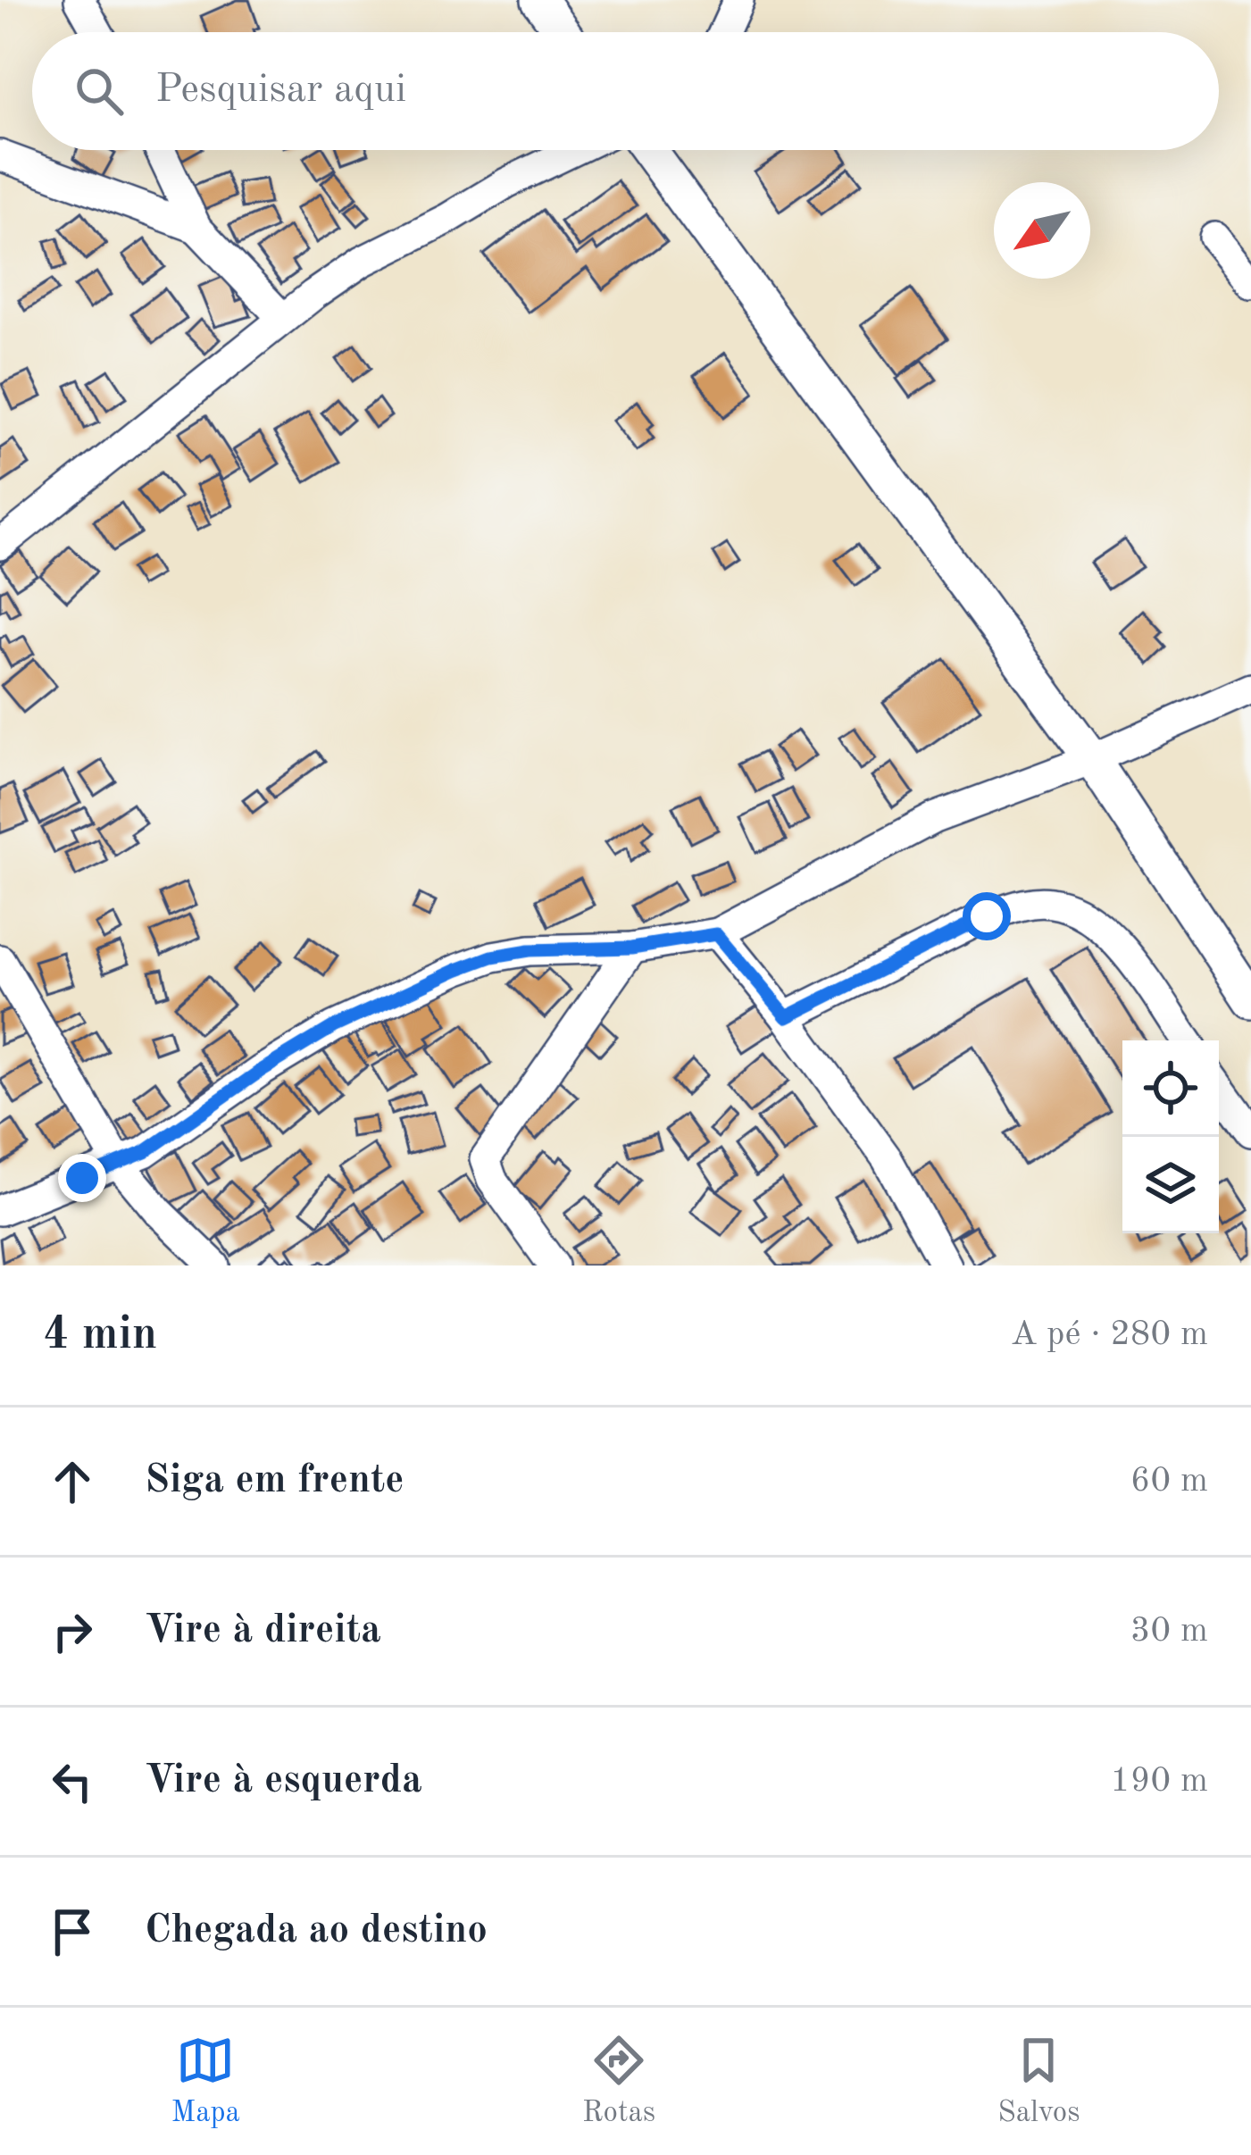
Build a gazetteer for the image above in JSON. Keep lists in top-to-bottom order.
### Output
{
  "north": "bottom left",
  "page": {
    "search": "Pesquisar aqui",
    "heading": ["4 min", "A pé · 280 m"],
    "list": [
      ["Siga em frente", "60 m"],
      ["Vire à direita", "30 m"],
      ["Vire à esquerda", "190 m"],
      "Chegada ao destino"
    ],
    "nav": ["Mapa", "Rotas", "Salvos"]
  }
}
